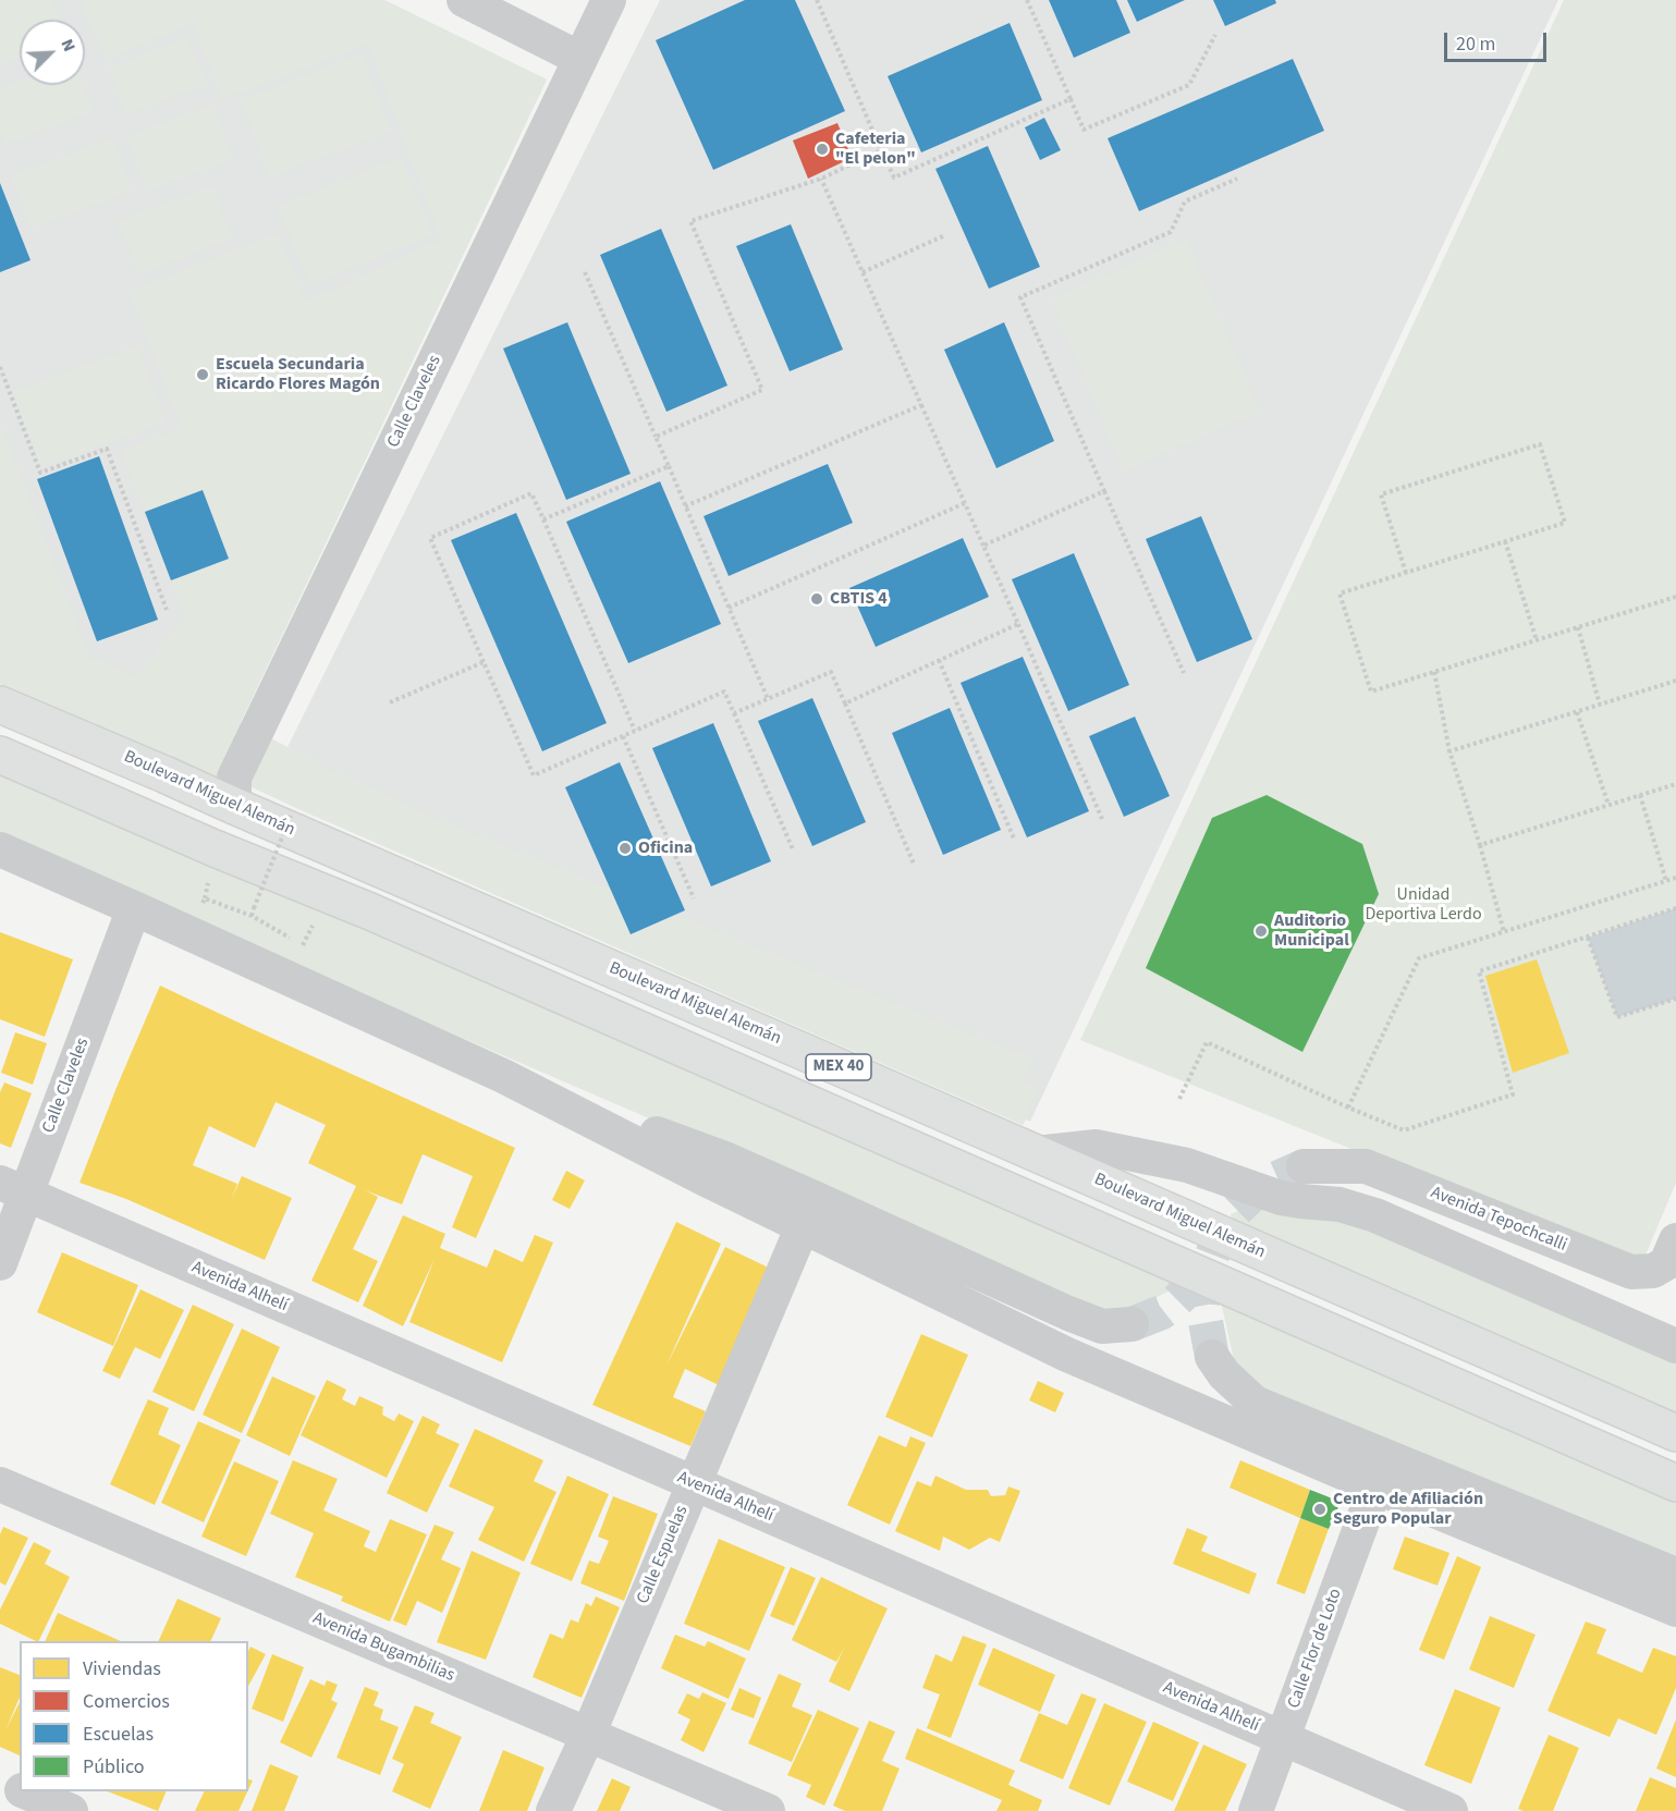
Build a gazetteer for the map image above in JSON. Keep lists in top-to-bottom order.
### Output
{
  "streets": {
    "main road": ["Boulevard Miguel Alemán", "MEX 40"],
    "street": [
      "Calle Claveles",
      "Avenida Tepochcalli",
      "Avenida Alhelí",
      "Calle Espuelas",
      "Avenida Bugambilias",
      "Calle Flor de Loto"
    ]
  },
  "crossings": [
    ["Calle Claveles", "Boulevard Miguel Alemán"],
    ["Calle Claveles", "Avenida Alhelí"],
    ["Avenida Alhelí", "Calle Espuelas"],
    ["Avenida Alhelí", "Calle Flor de Loto"],
    ["Calle Espuelas", "Avenida Bugambilias"]
  ],
  "parks": ["Unidad Deportiva Lerdo"],
  "places": [
    "Cafeteria \"El pelon\"",
    "Escuela Secundaria Ricardo Flores Magón",
    "CBTIS 4",
    "Oficina",
    "Auditorio Municipal",
    "Centro de Afiliación Seguro Popular"
  ],
  "legend": [
    "Viviendas",
    "Comercios",
    "Escuelas",
    "Público"
  ],
  "scale_bar": "20 m",
  "north": "top right"
}
